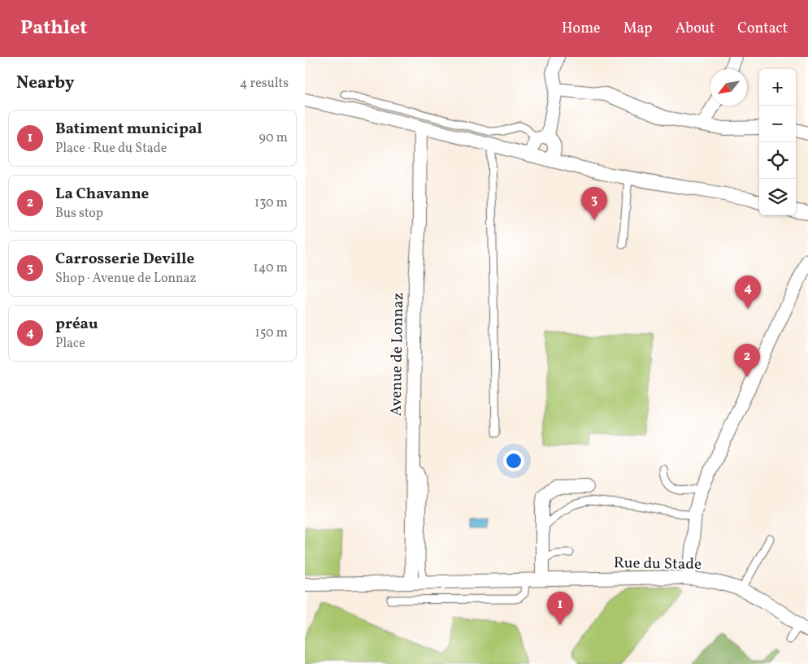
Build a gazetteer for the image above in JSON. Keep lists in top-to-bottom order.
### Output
{
  "streets": {
    "street": ["Avenue de Lonnaz", "Rue du Stade"]
  },
  "crossings": [
    ["Avenue de Lonnaz", "Rue du Stade"]
  ],
  "north": "bottom left",
  "page": {
    "header": "Pathlet",
    "nav": [
      "Home",
      "Map",
      "About",
      "Contact"
    ],
    "heading": ["Nearby", "4 results"],
    "map_buttons": ["+", "−"],
    "list": [
      {
        "mark": "1",
        "name": "Batiment municipal",
        "note": "Place · Rue du Stade",
        "value": "90 m"
      },
      {
        "mark": "2",
        "name": "La Chavanne",
        "note": "Bus stop",
        "value": "130 m"
      },
      {
        "mark": "3",
        "name": "Carrosserie Deville",
        "note": "Shop · Avenue de Lonnaz",
        "value": "140 m"
      },
      {
        "mark": "4",
        "name": "préau",
        "note": "Place",
        "value": "150 m"
      }
    ],
    "pins": [
      "3",
      "4",
      "2",
      "1"
    ]
  }
}
